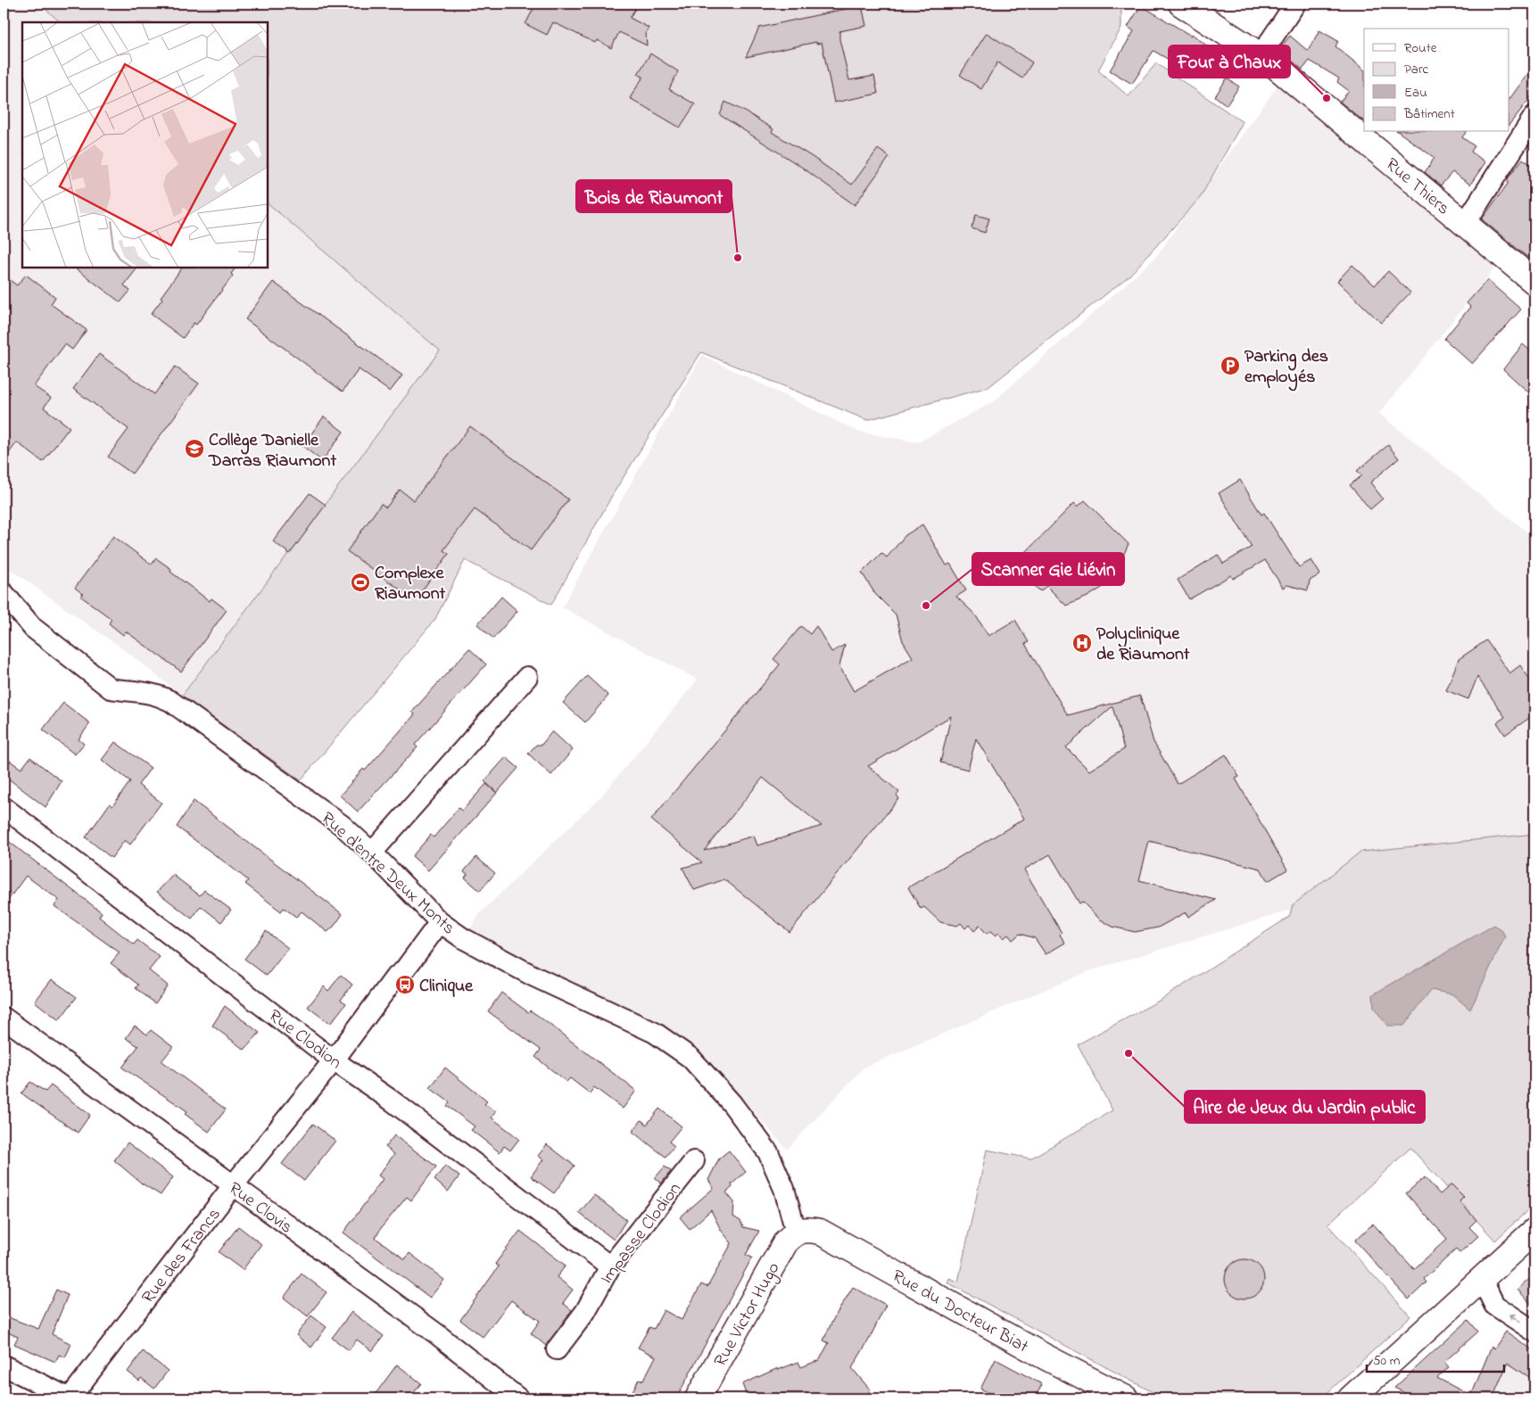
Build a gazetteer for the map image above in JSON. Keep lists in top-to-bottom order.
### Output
{
  "streets": {
    "street": [
      "Rue Thiers",
      "Rue d'entre Deux Monts",
      "Rue Clodion",
      "Rue Clovis",
      "Impasse Clodion",
      "Rue des Francs",
      "Rue du Docteur Biat",
      "Rue Victor Hugo"
    ]
  },
  "crossings": [
    ["Rue d'entre Deux Monts", "Rue des Francs"],
    ["Rue d'entre Deux Monts", "Rue du Docteur Biat"],
    ["Rue d'entre Deux Monts", "Rue Victor Hugo"],
    ["Rue Clodion", "Impasse Clodion"],
    ["Rue Clodion", "Rue des Francs"],
    ["Rue Clovis", "Rue des Francs"],
    ["Rue du Docteur Biat", "Rue Victor Hugo"]
  ],
  "places": {
    "other": [
      "Four à Chaux",
      "Bois de Riaumont",
      "Scanner Gie Liévin",
      "Aire de Jeux du Jardin public"
    ],
    "parking": ["Parking des employés"],
    "school or university": ["Collège Danielle Darras Riaumont"],
    "sports": ["Complexe Riaumont"],
    "hospital": ["Polyclinique de Riaumont"],
    "bus stop": ["Clinique"]
  },
  "legend": [
    "Route",
    "Parc",
    "Eau",
    "Bâtiment"
  ],
  "scale_bar": "50 m"
}
